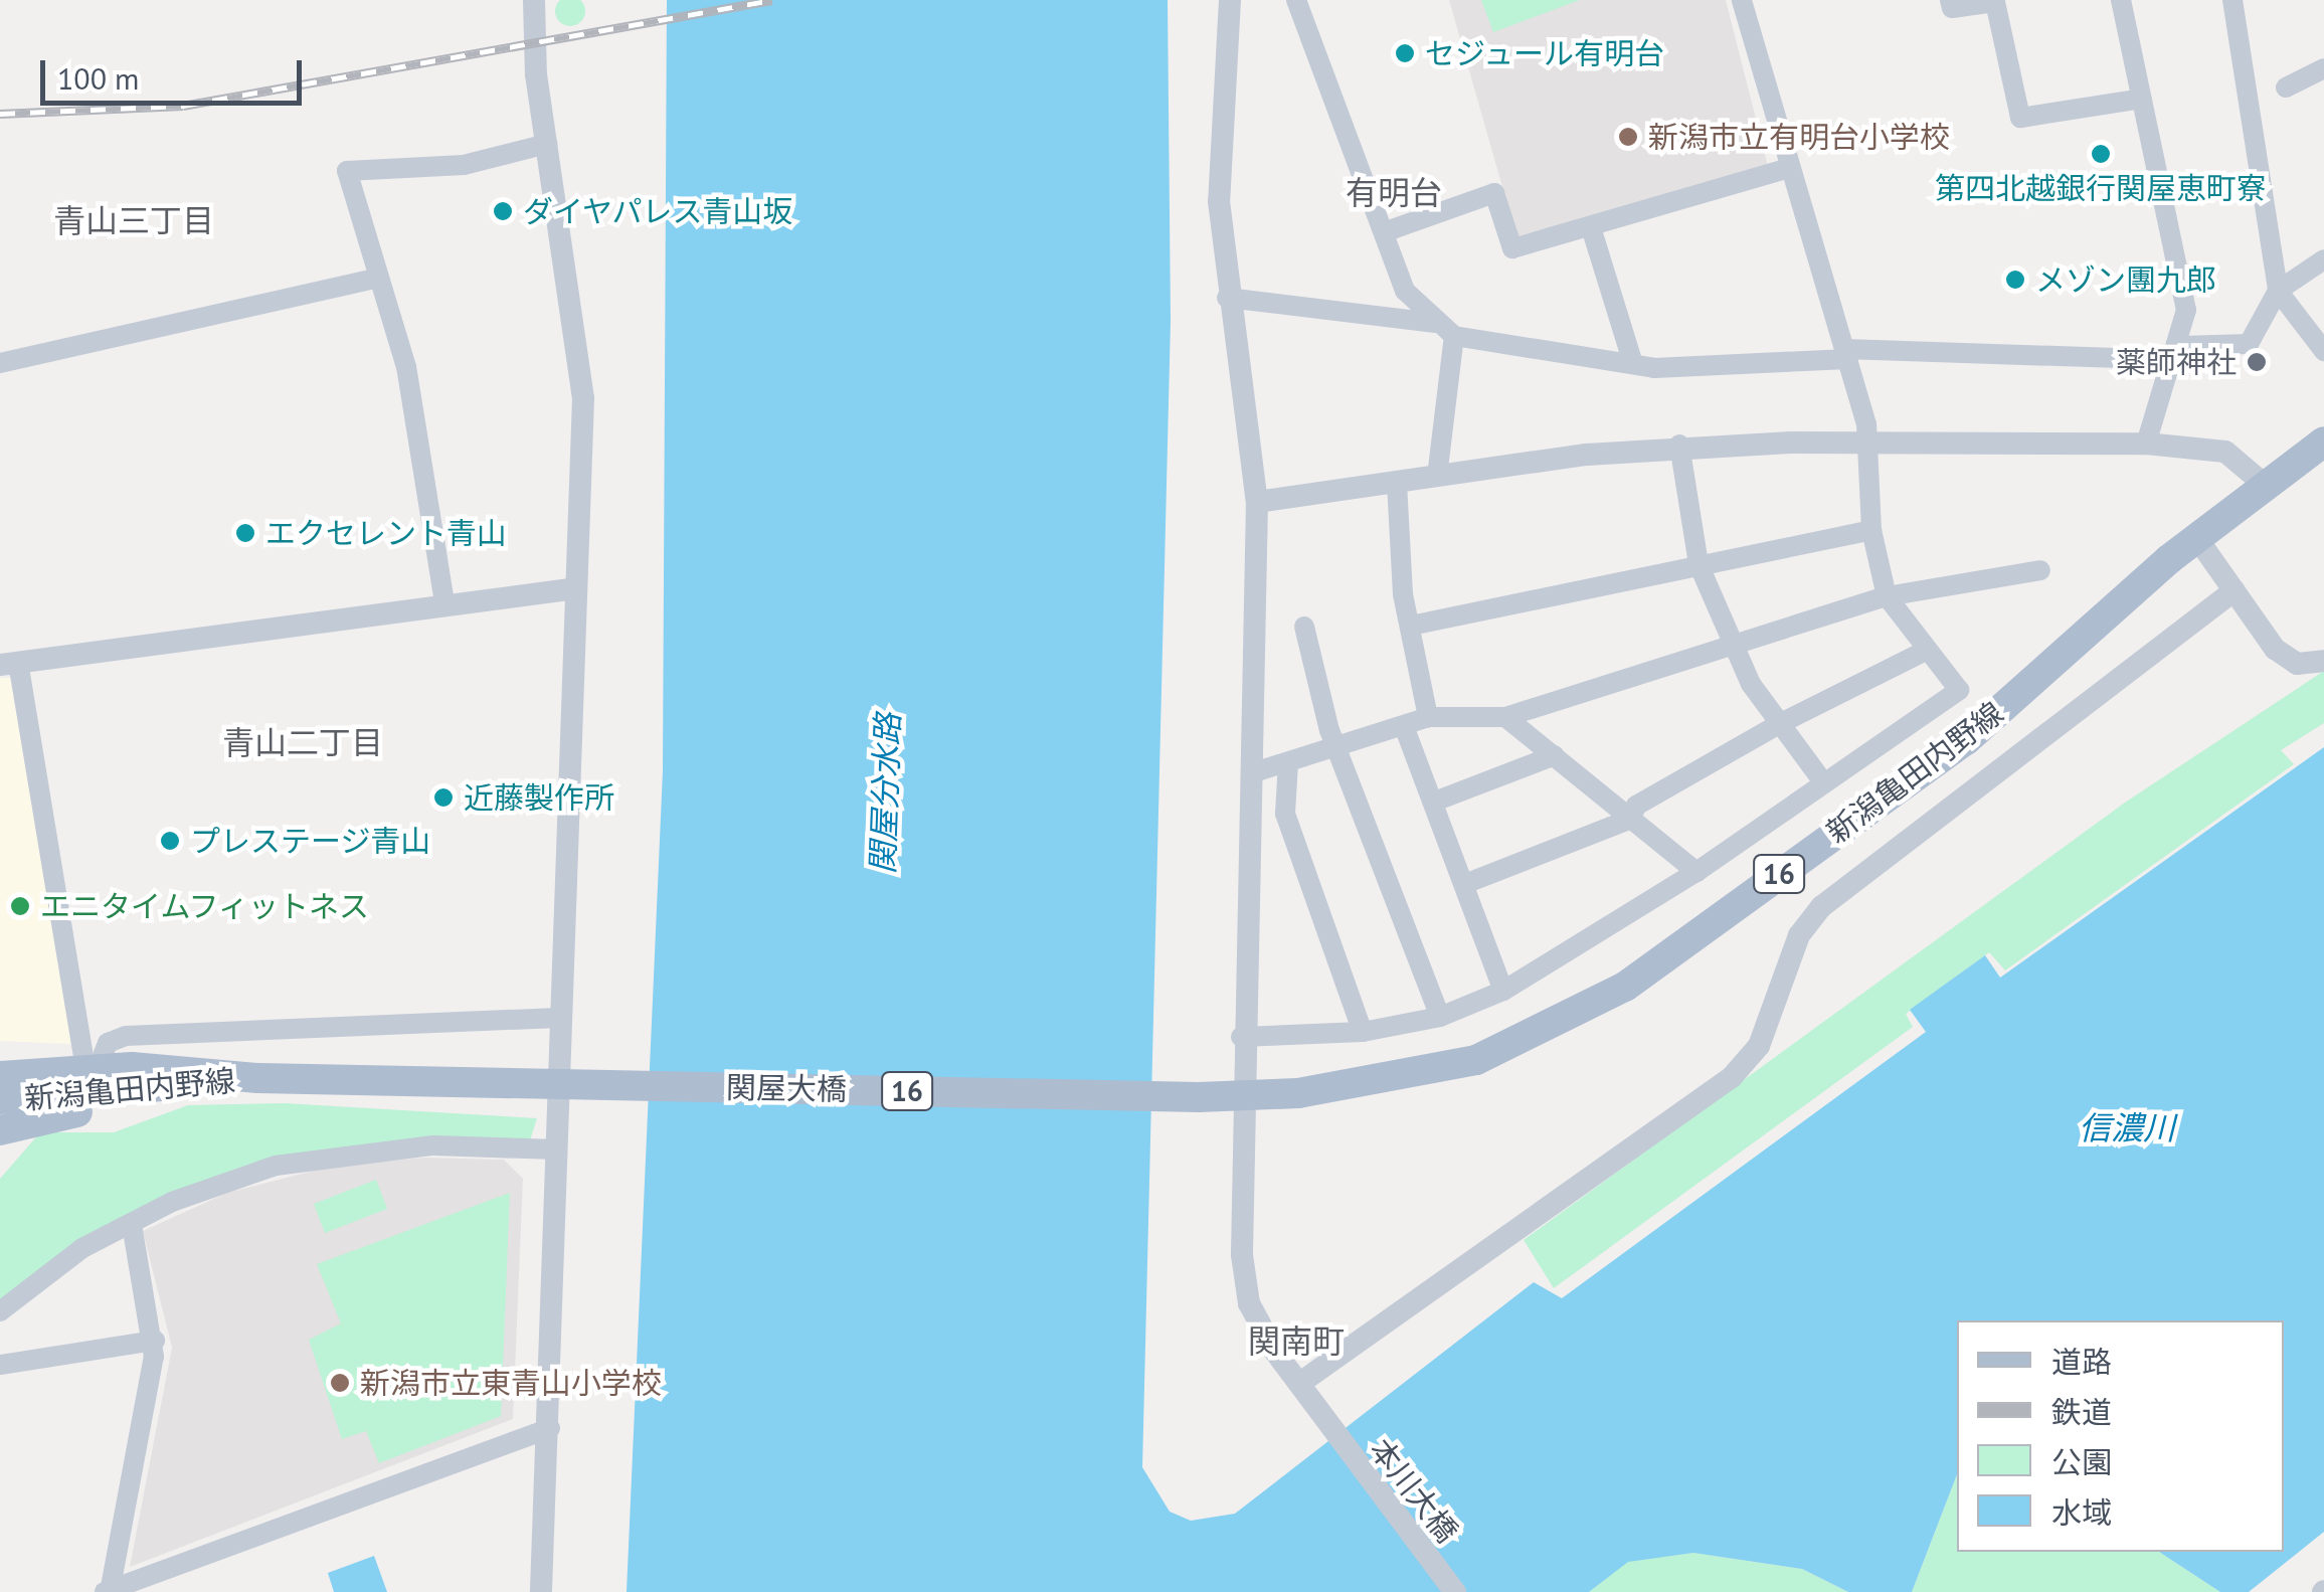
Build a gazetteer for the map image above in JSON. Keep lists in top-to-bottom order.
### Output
{
  "streets": {
    "main road": ["新潟亀田内野線", "16", "関屋大橋"],
    "street": ["本川大橋"]
  },
  "crossings": [
    ["新潟亀田内野線", "関屋大橋"]
  ],
  "districts": [
    "有明台",
    "青山三丁目",
    "青山二丁目",
    "関南町"
  ],
  "water": ["関屋分水路", "信濃川"],
  "places": [
    "セジュール有明台",
    "新潟市立有明台小学校",
    "第四北越銀行関屋恵町寮",
    "ダイヤパレス青山坂",
    "メゾン團九郎",
    "薬師神社",
    "エクセレント青山",
    "近藤製作所",
    "プレステージ青山",
    "エニタイムフィットネス",
    "新潟市立東青山小学校"
  ],
  "legend": [
    "道路",
    "鉄道",
    "公園",
    "水域"
  ],
  "scale_bar": "100 m"
}
